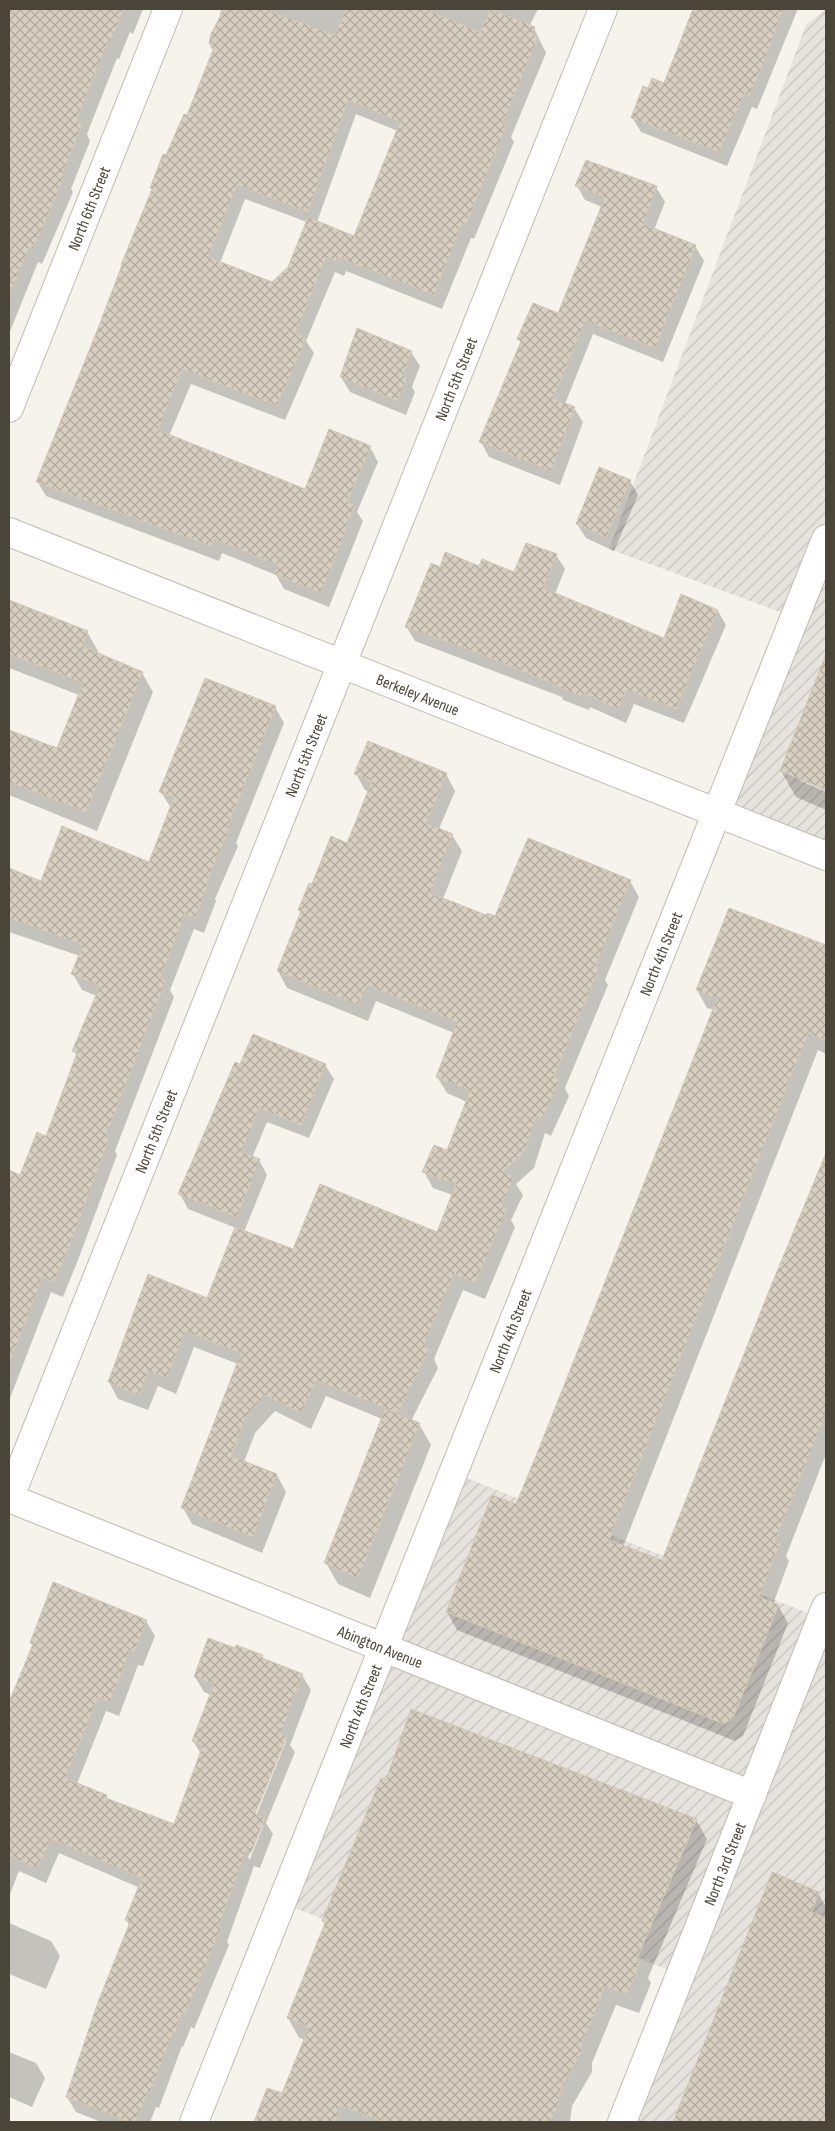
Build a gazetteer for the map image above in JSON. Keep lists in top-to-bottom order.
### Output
{
  "streets": {
    "street": [
      "North 6th Street",
      "North 5th Street",
      "Berkeley Avenue",
      "North 4th Street",
      "Abington Avenue",
      "North 3rd Street"
    ]
  },
  "crossings": [
    ["North 5th Street", "Berkeley Avenue"],
    ["North 5th Street", "Abington Avenue"],
    ["Berkeley Avenue", "North 4th Street"],
    ["North 4th Street", "Abington Avenue"],
    ["Abington Avenue", "North 3rd Street"]
  ]
}
